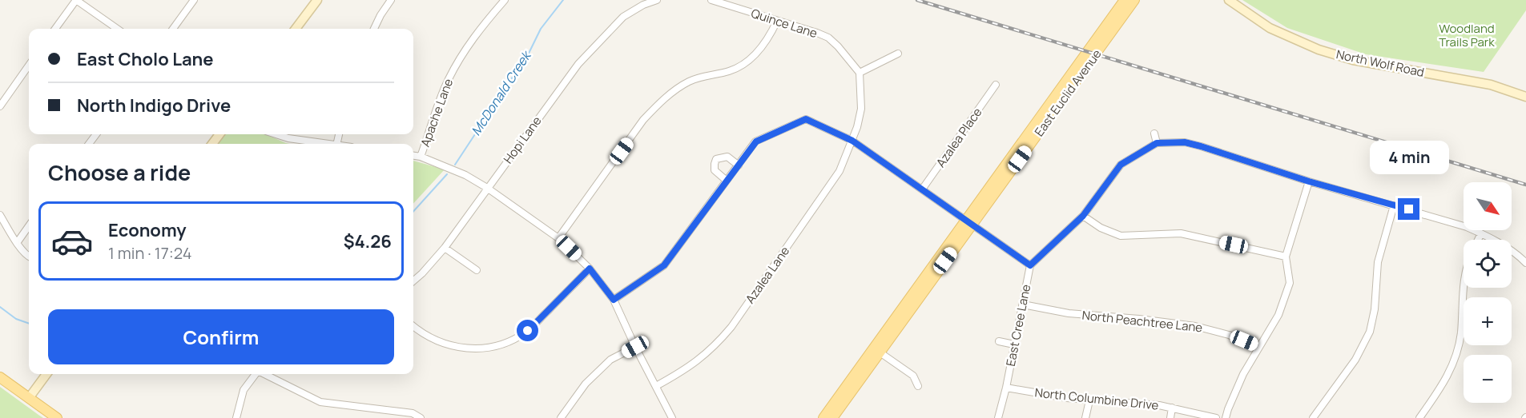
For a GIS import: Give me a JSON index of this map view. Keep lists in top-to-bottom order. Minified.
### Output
{"streets":{"main road":["North Wolf Road","East Euclid Avenue"],"street":["Quince Lane","Apache Lane","Azalea Place","Hopi Lane","Azalea Lane","North Peachtree Lane","East Cree Lane","North Columbine Drive"]},"crossings":[["North Peachtree Lane","East Cree Lane"],["East Cree Lane","North Columbine Drive"]],"water":["McDonald Creek"],"parks":["Woodland Trails Park"],"north":"bottom right","page":{"banner":["East Cholo Lane","North Indigo Drive"],"bubble":"4 min","heading":"Choose a ride","map_buttons":["+","−"],"list":[{"name":"Economy","note":"1 min · 17:24","value":"$4.26"}],"buttons":"Confirm"}}
